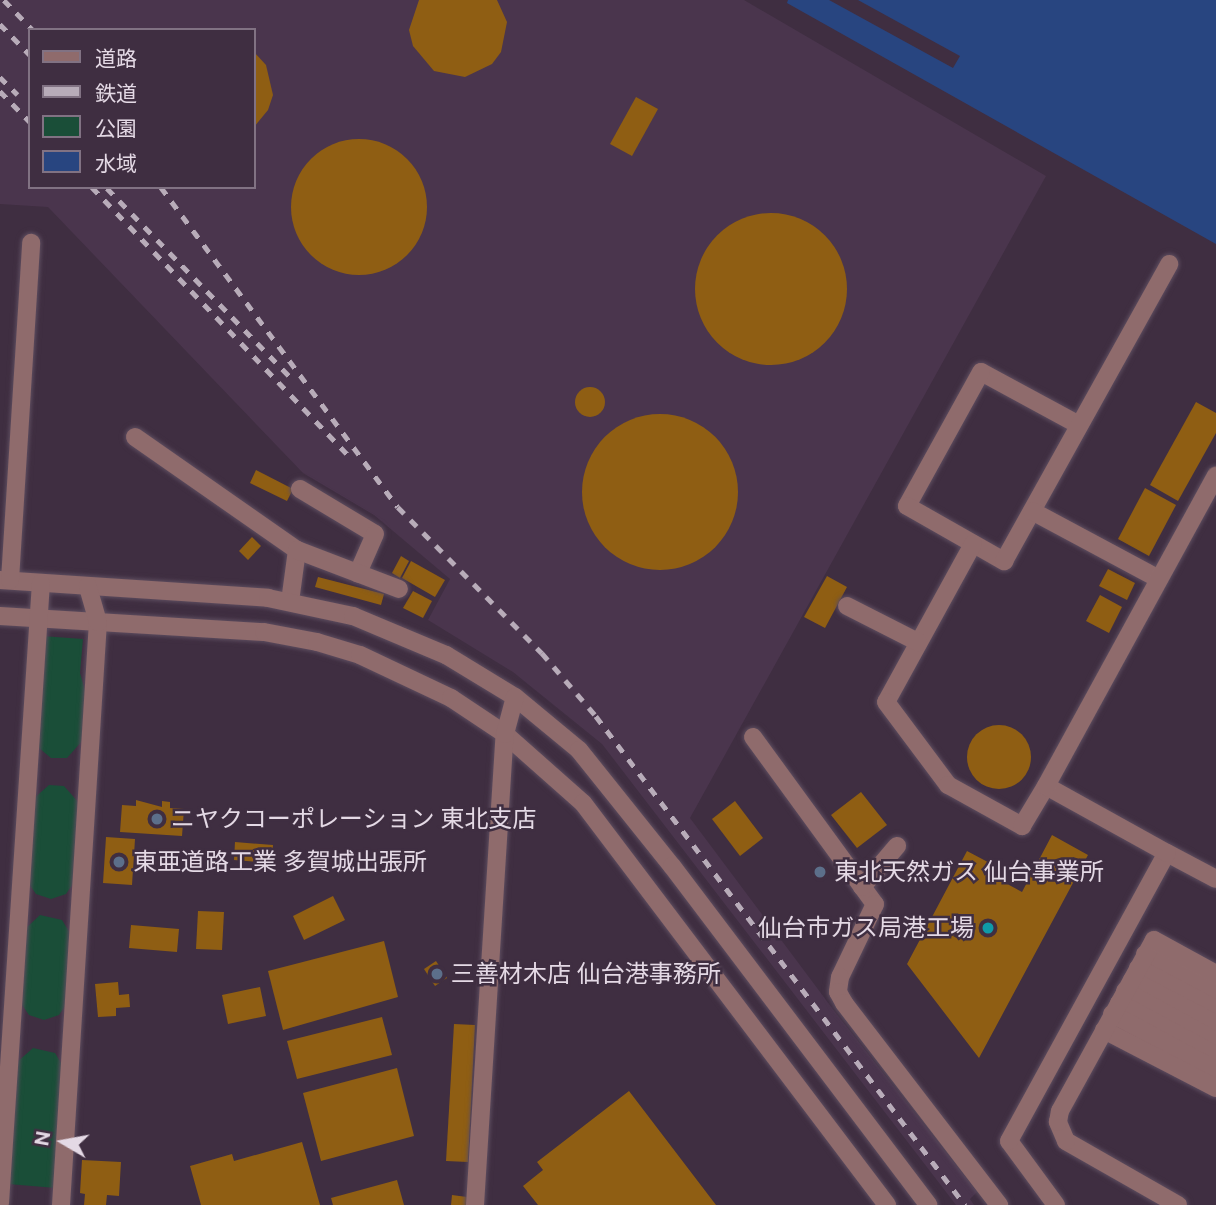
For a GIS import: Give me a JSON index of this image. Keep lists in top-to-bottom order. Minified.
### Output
{"places":["ニヤクコーポレーション 東北支店","東亜道路工業 多賀城出張所","東北天然ガス 仙台事業所","仙台市ガス局港工場","三善材木店 仙台港事務所"],"legend":["道路","鉄道","公園","水域"],"north":"left"}
